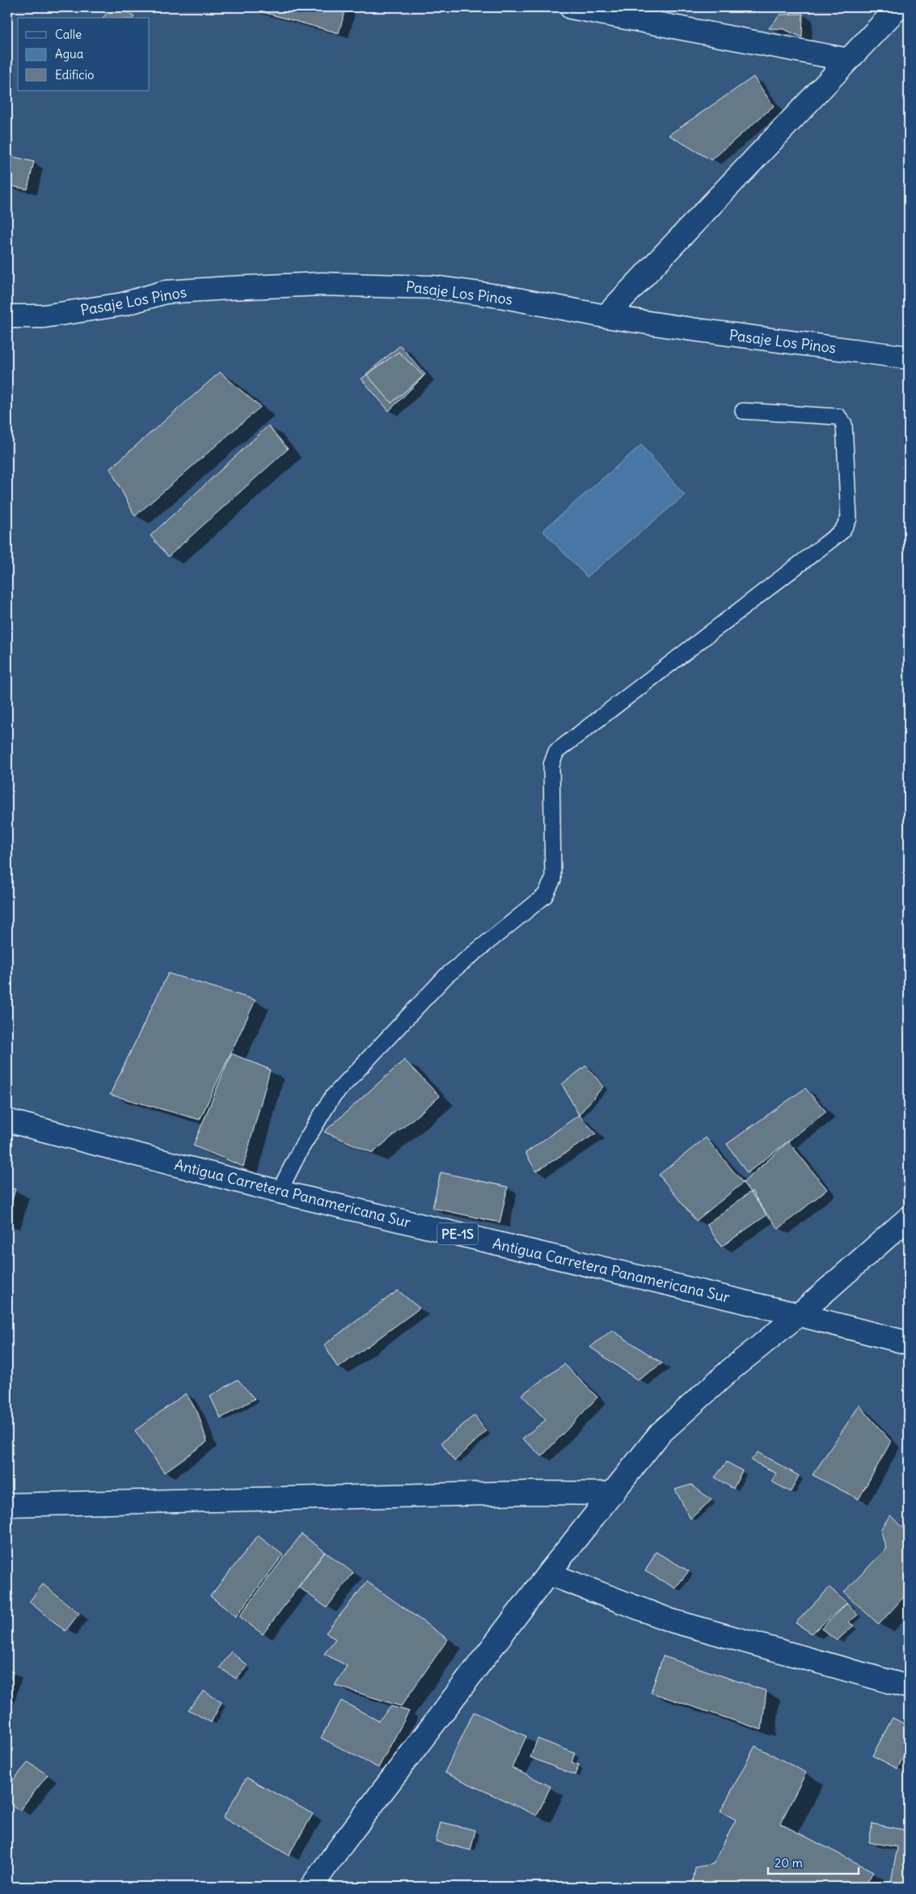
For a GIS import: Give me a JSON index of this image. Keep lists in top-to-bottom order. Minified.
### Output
{"streets":{"main road":["Pasaje Los Pinos","Antigua Carretera Panamericana Sur","PE-1S"]},"legend":["Calle","Agua","Edificio"],"scale_bar":"20 m"}
